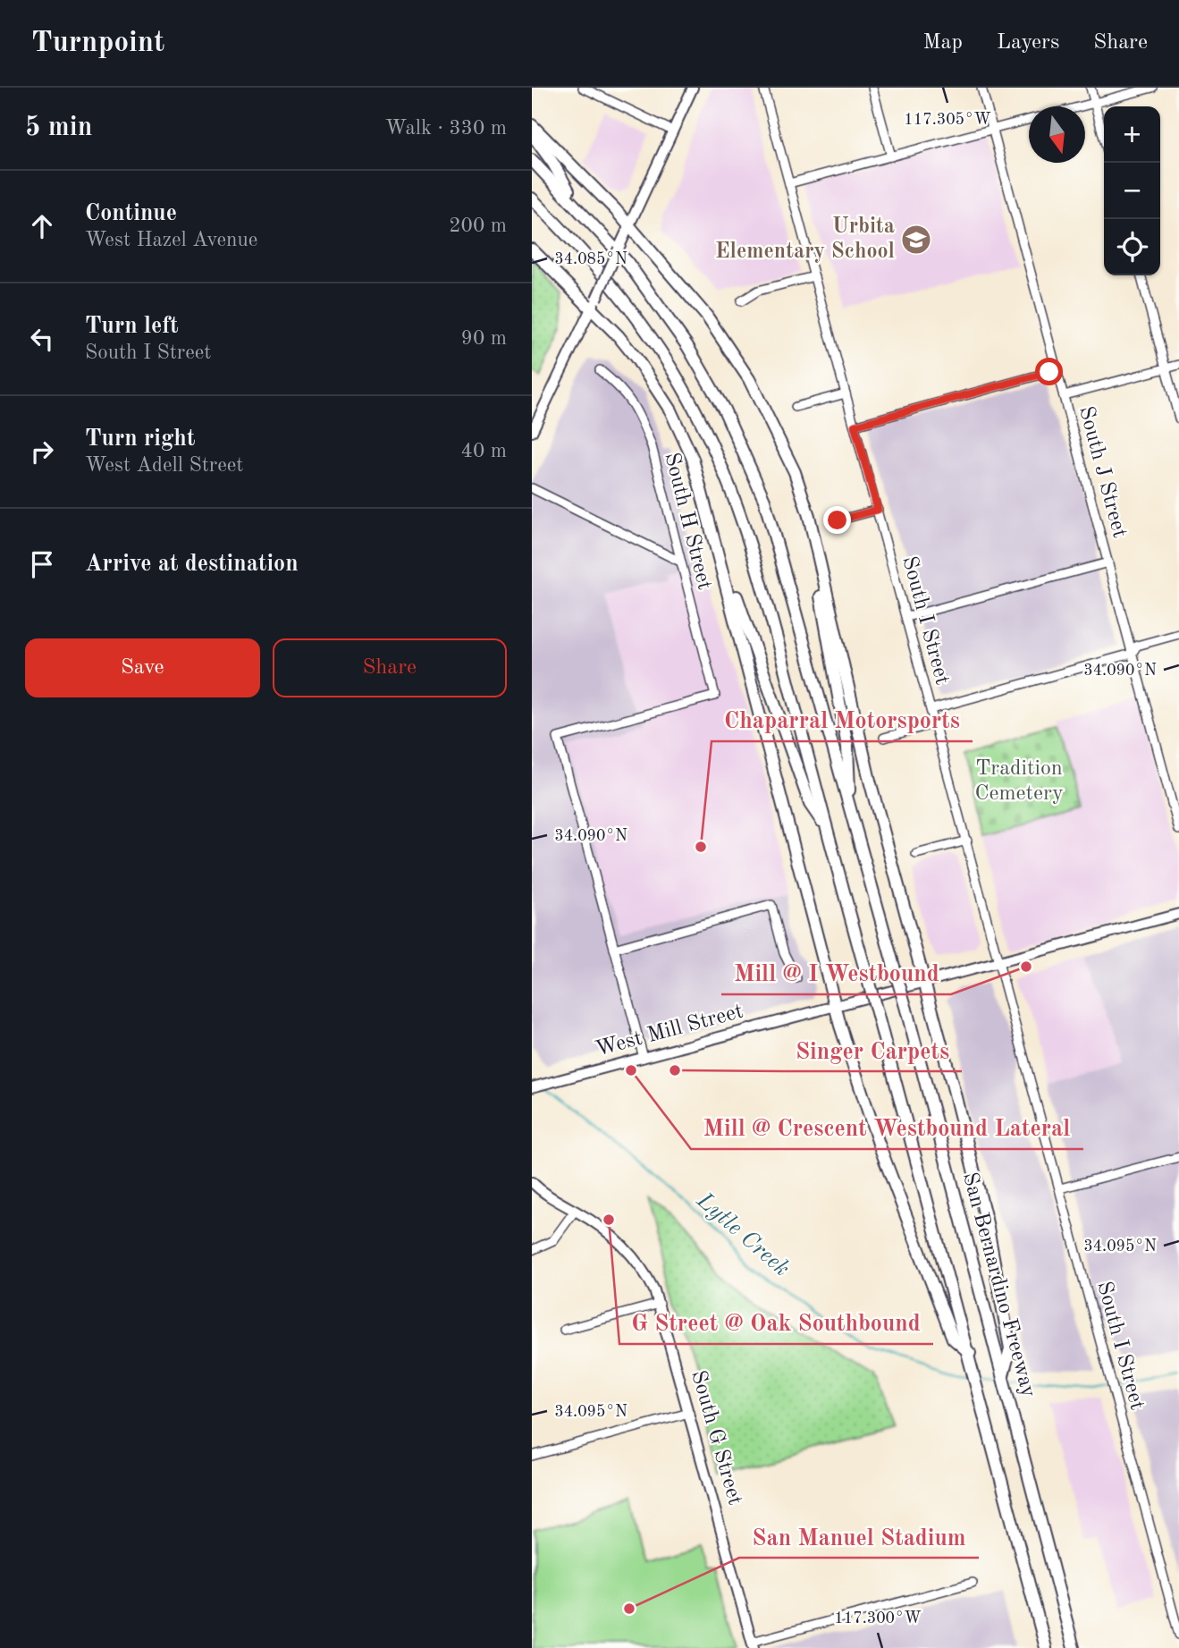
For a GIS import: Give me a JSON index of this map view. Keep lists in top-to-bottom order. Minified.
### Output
{"streets":{"highway":["San Bernardino Freeway"],"main road":["West Mill Street","South G Street"],"street":["South J Street","South H Street","South I Street"]},"crossings":[["South I Street","West Mill Street"]],"water":["Lytle Creek"],"parks":["Tradition Cemetery"],"places":{"school or university":["Urbita Elementary School"],"other":["Chaparral Motorsports","Mill @ I Westbound","Mill @ Crescent Westbound Lateral","Singer Carpets","G Street @ Oak Southbound","San Manuel Stadium"]},"north":"bottom","page":{"header":"Turnpoint","nav":["Map","Layers","Share"],"heading":["5 min","Walk · 330 m"],"map_buttons":["+","−"],"list":[["Continue","West Hazel Avenue","200 m"],["Turn left","South I Street","90 m"],["Turn right","West Adell Street","40 m"],"Arrive at destination"],"buttons":["Save","Share"]},"coordinates":["117.305°W","34.085°N","34.090°N","34.095°N","117.300°W"]}
